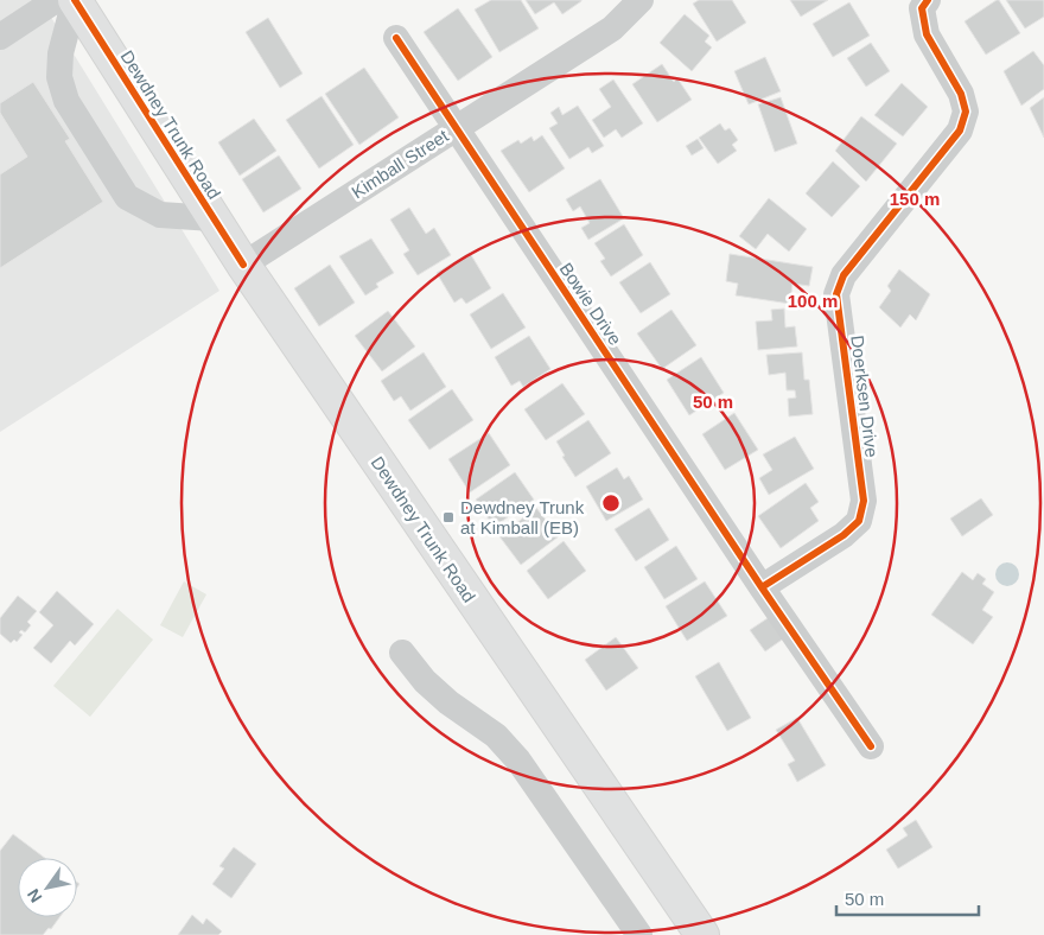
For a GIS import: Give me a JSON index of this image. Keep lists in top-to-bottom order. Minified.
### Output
{"streets":{"main road":["Dewdney Trunk Road"],"street":["Kimball Street","Bowie Drive","Doerksen Drive"]},"crossings":[["Dewdney Trunk Road","Kimball Street"],["Kimball Street","Bowie Drive"],["Bowie Drive","Doerksen Drive"]],"places":{"transit":["Dewdney Trunk at Kimball (EB)"]},"scale_bar":"50 m","north":"bottom left","rings":["150 m","100 m","50 m"]}
